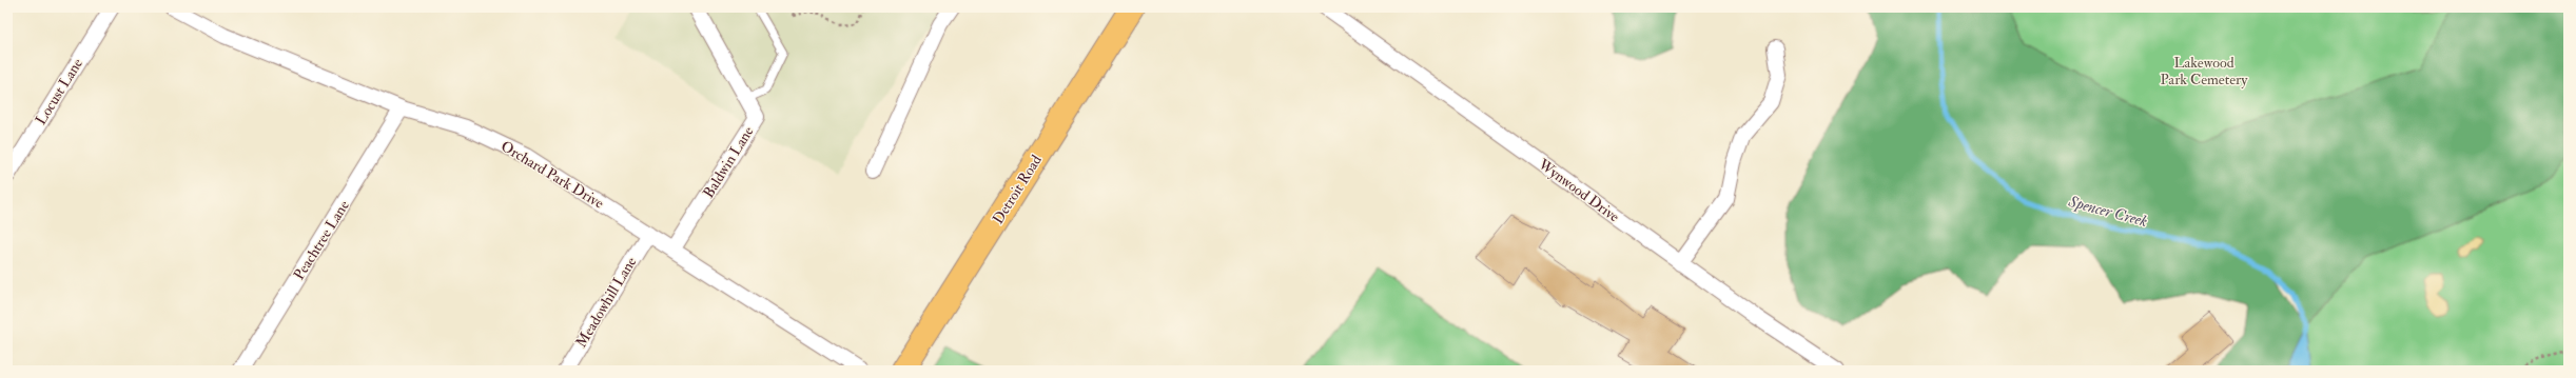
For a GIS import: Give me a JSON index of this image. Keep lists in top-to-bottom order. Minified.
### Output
{"streets":{"main road":["Detroit Road"],"street":["Locust Lane","Baldwin Lane","Orchard Park Drive","Wynwood Drive","Peachtree Lane","Meadowhill Lane"]},"crossings":[["Baldwin Lane","Orchard Park Drive"],["Orchard Park Drive","Peachtree Lane"],["Orchard Park Drive","Meadowhill Lane"]],"water":["Spencer Creek"],"parks":["Lakewood Park Cemetery"]}
